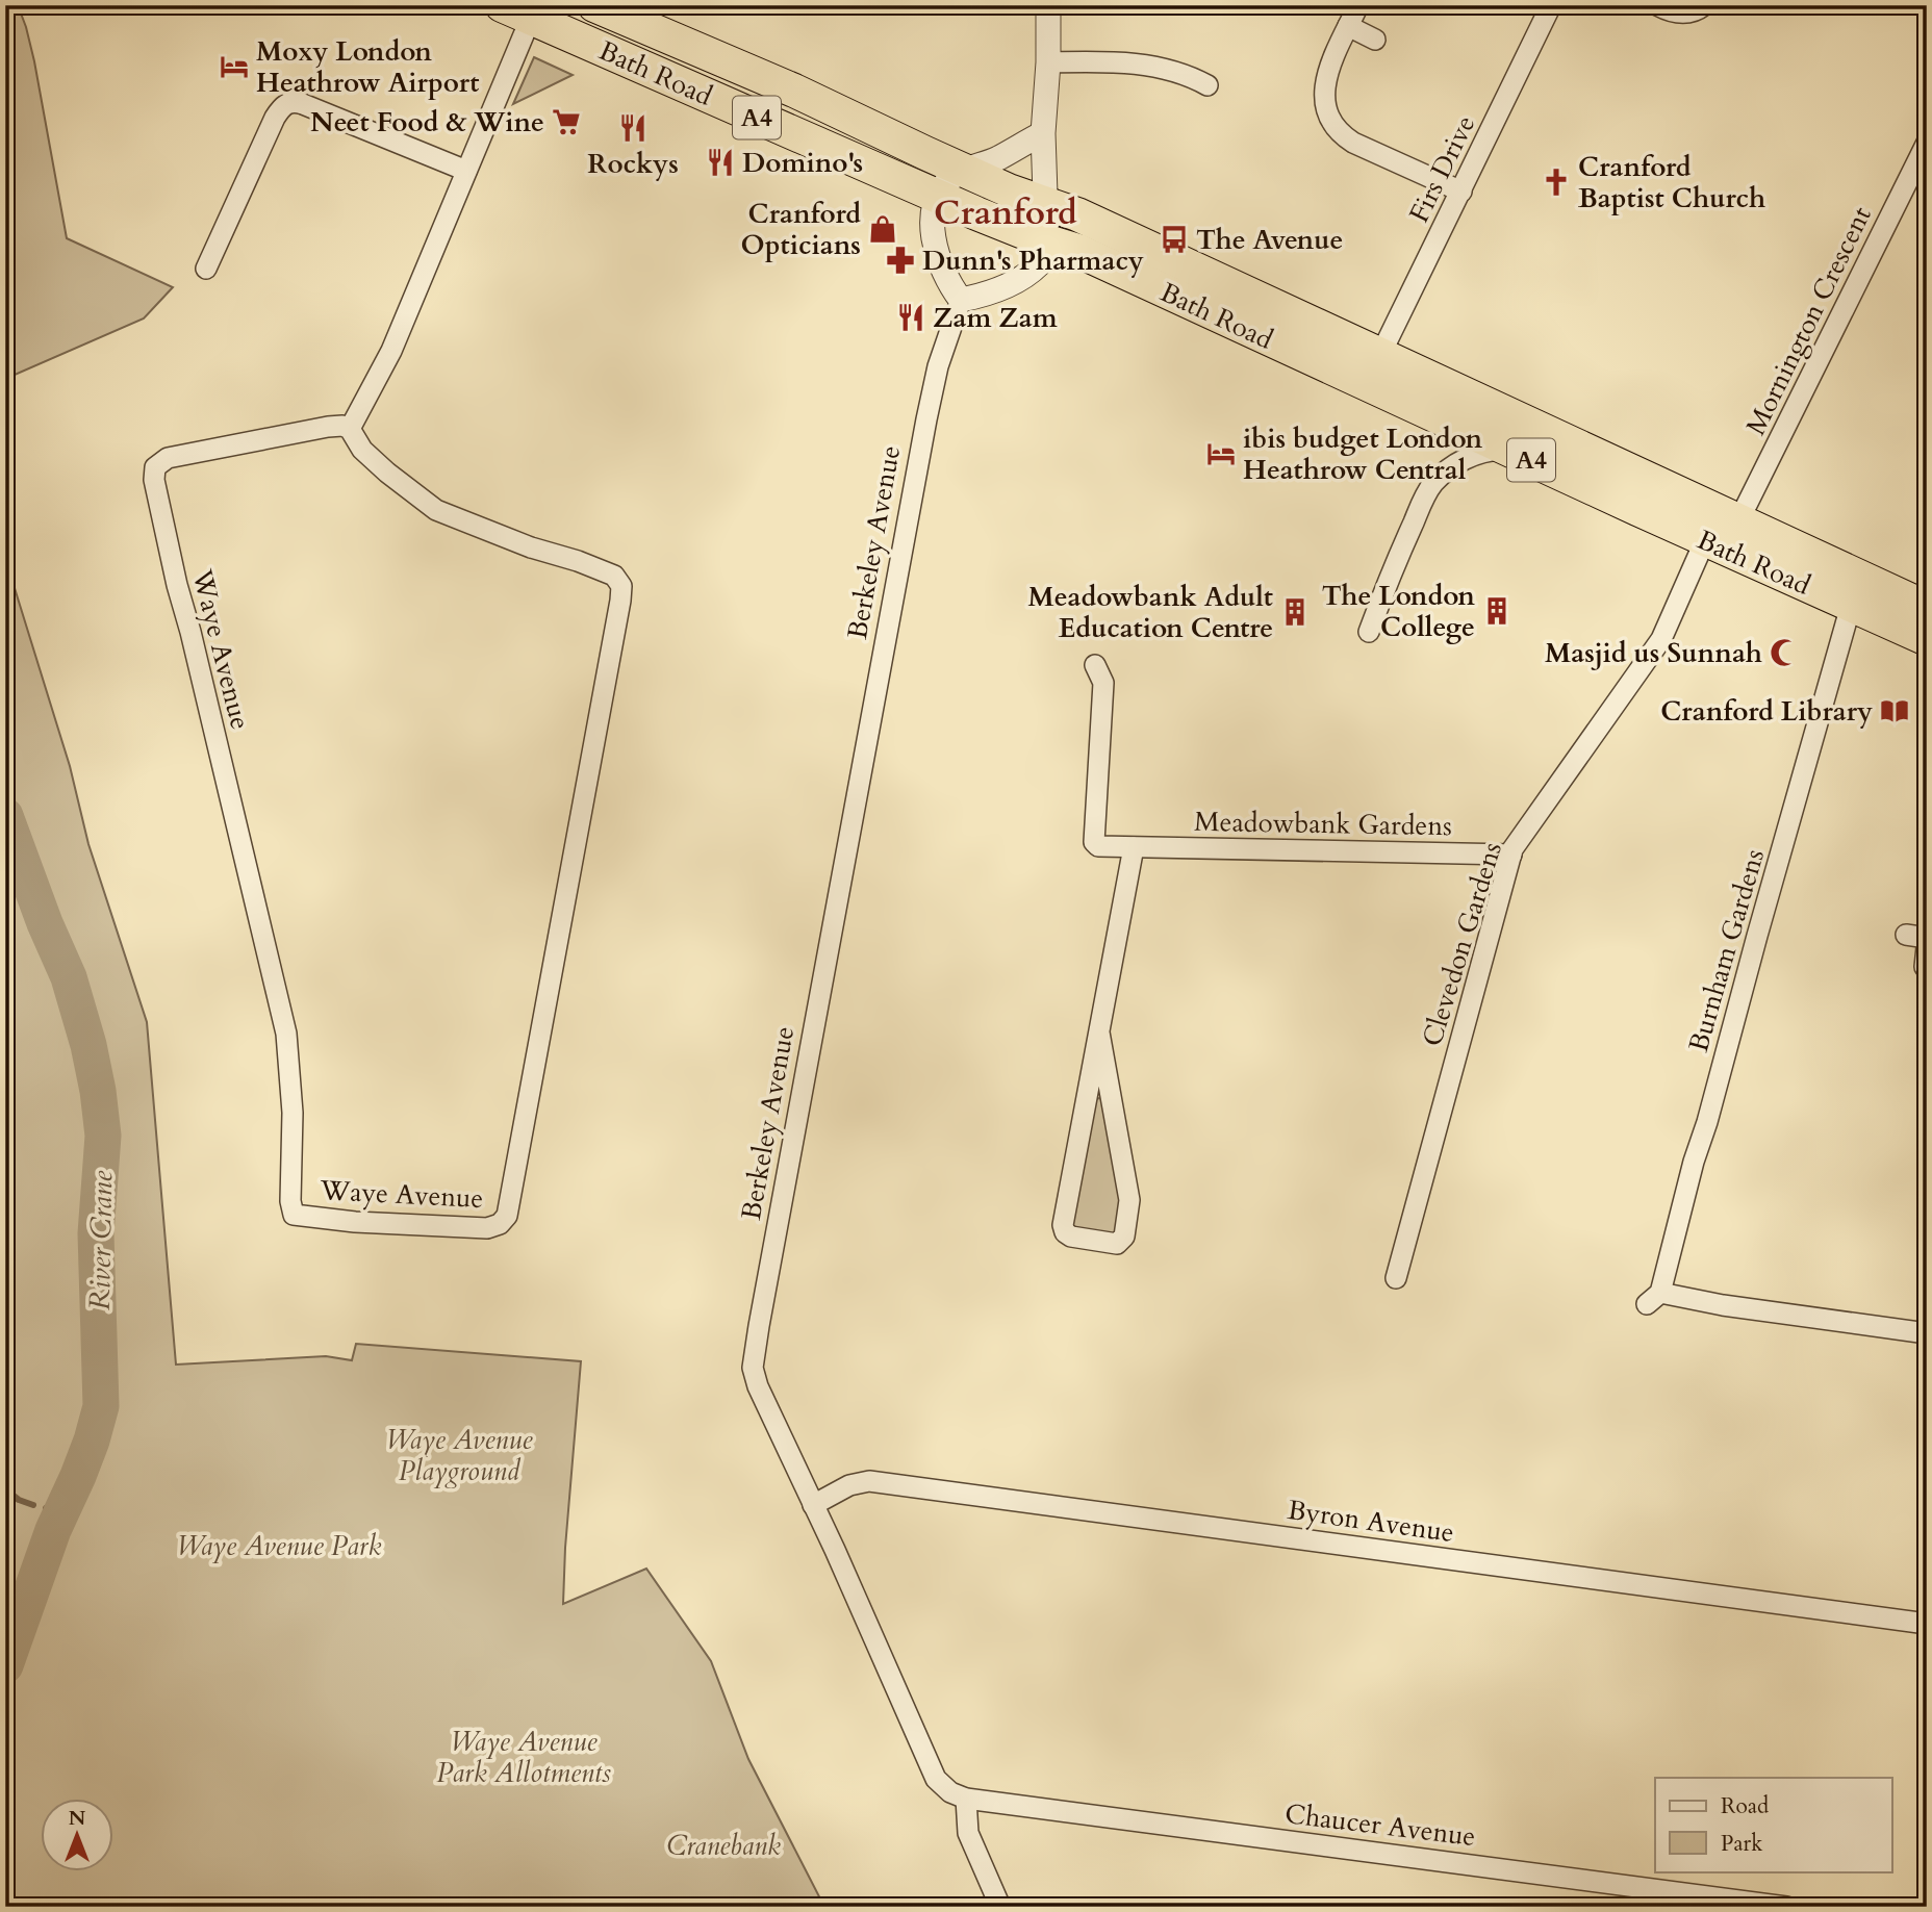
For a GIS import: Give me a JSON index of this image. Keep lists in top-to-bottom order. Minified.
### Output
{"streets":{"highway":["Bath Road","A4"],"street":["Firs Drive","Mornington Crescent","Berkeley Avenue","Waye Avenue","Meadowbank Gardens","Clevedon Gardens","Burnham Gardens","Byron Avenue","Chaucer Avenue"]},"crossings":[["Bath Road","Firs Drive"],["Bath Road","Mornington Crescent"],["Bath Road","Clevedon Gardens"],["Bath Road","Burnham Gardens"],["Berkeley Avenue","Byron Avenue"],["Berkeley Avenue","Chaucer Avenue"],["Meadowbank Gardens","Clevedon Gardens"]],"districts":["Cranford"],"water":["River Crane"],"parks":["Waye Avenue Playground","Waye Avenue Park","Waye Avenue Park Allotments","Cranebank"],"places":{"hotel":["Moxy London Heathrow Airport","ibis budget London Heathrow Central"],"supermarket":["Neet Food & Wine"],"restaurant":["Rockys","Domino's","Zam Zam"],"church":["Cranford Baptist Church"],"shop":["Cranford Opticians"],"bus stop":["The Avenue"],"pharmacy":["Dunn's Pharmacy"],"building":["The London College","Meadowbank Adult Education Centre"],"mosque":["Masjid us Sunnah"],"library":["Cranford Library"]},"legend":["Road","Park"],"north":"top"}
